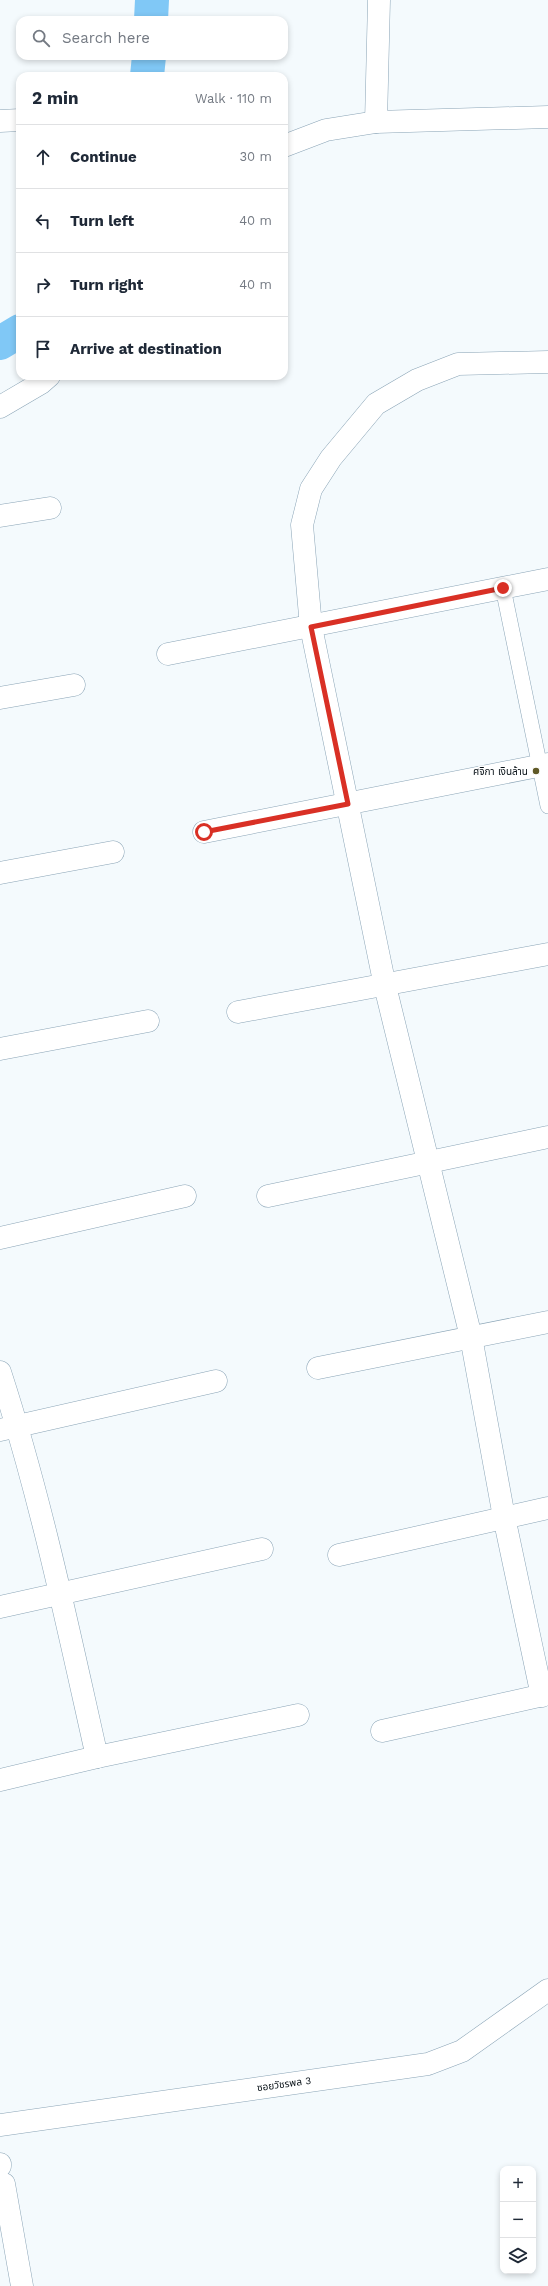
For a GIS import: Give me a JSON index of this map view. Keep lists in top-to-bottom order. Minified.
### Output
{"streets":{"street":["ซอยวัชรพล 3"]},"places":["ศจิกา เงินล้าน"],"page":{"search":"Search here","heading":["2 min","Walk · 110 m"],"list":[["Continue","30 m"],["Turn left","40 m"],["Turn right","40 m"],"Arrive at destination"],"map_buttons":["+","−"]}}
